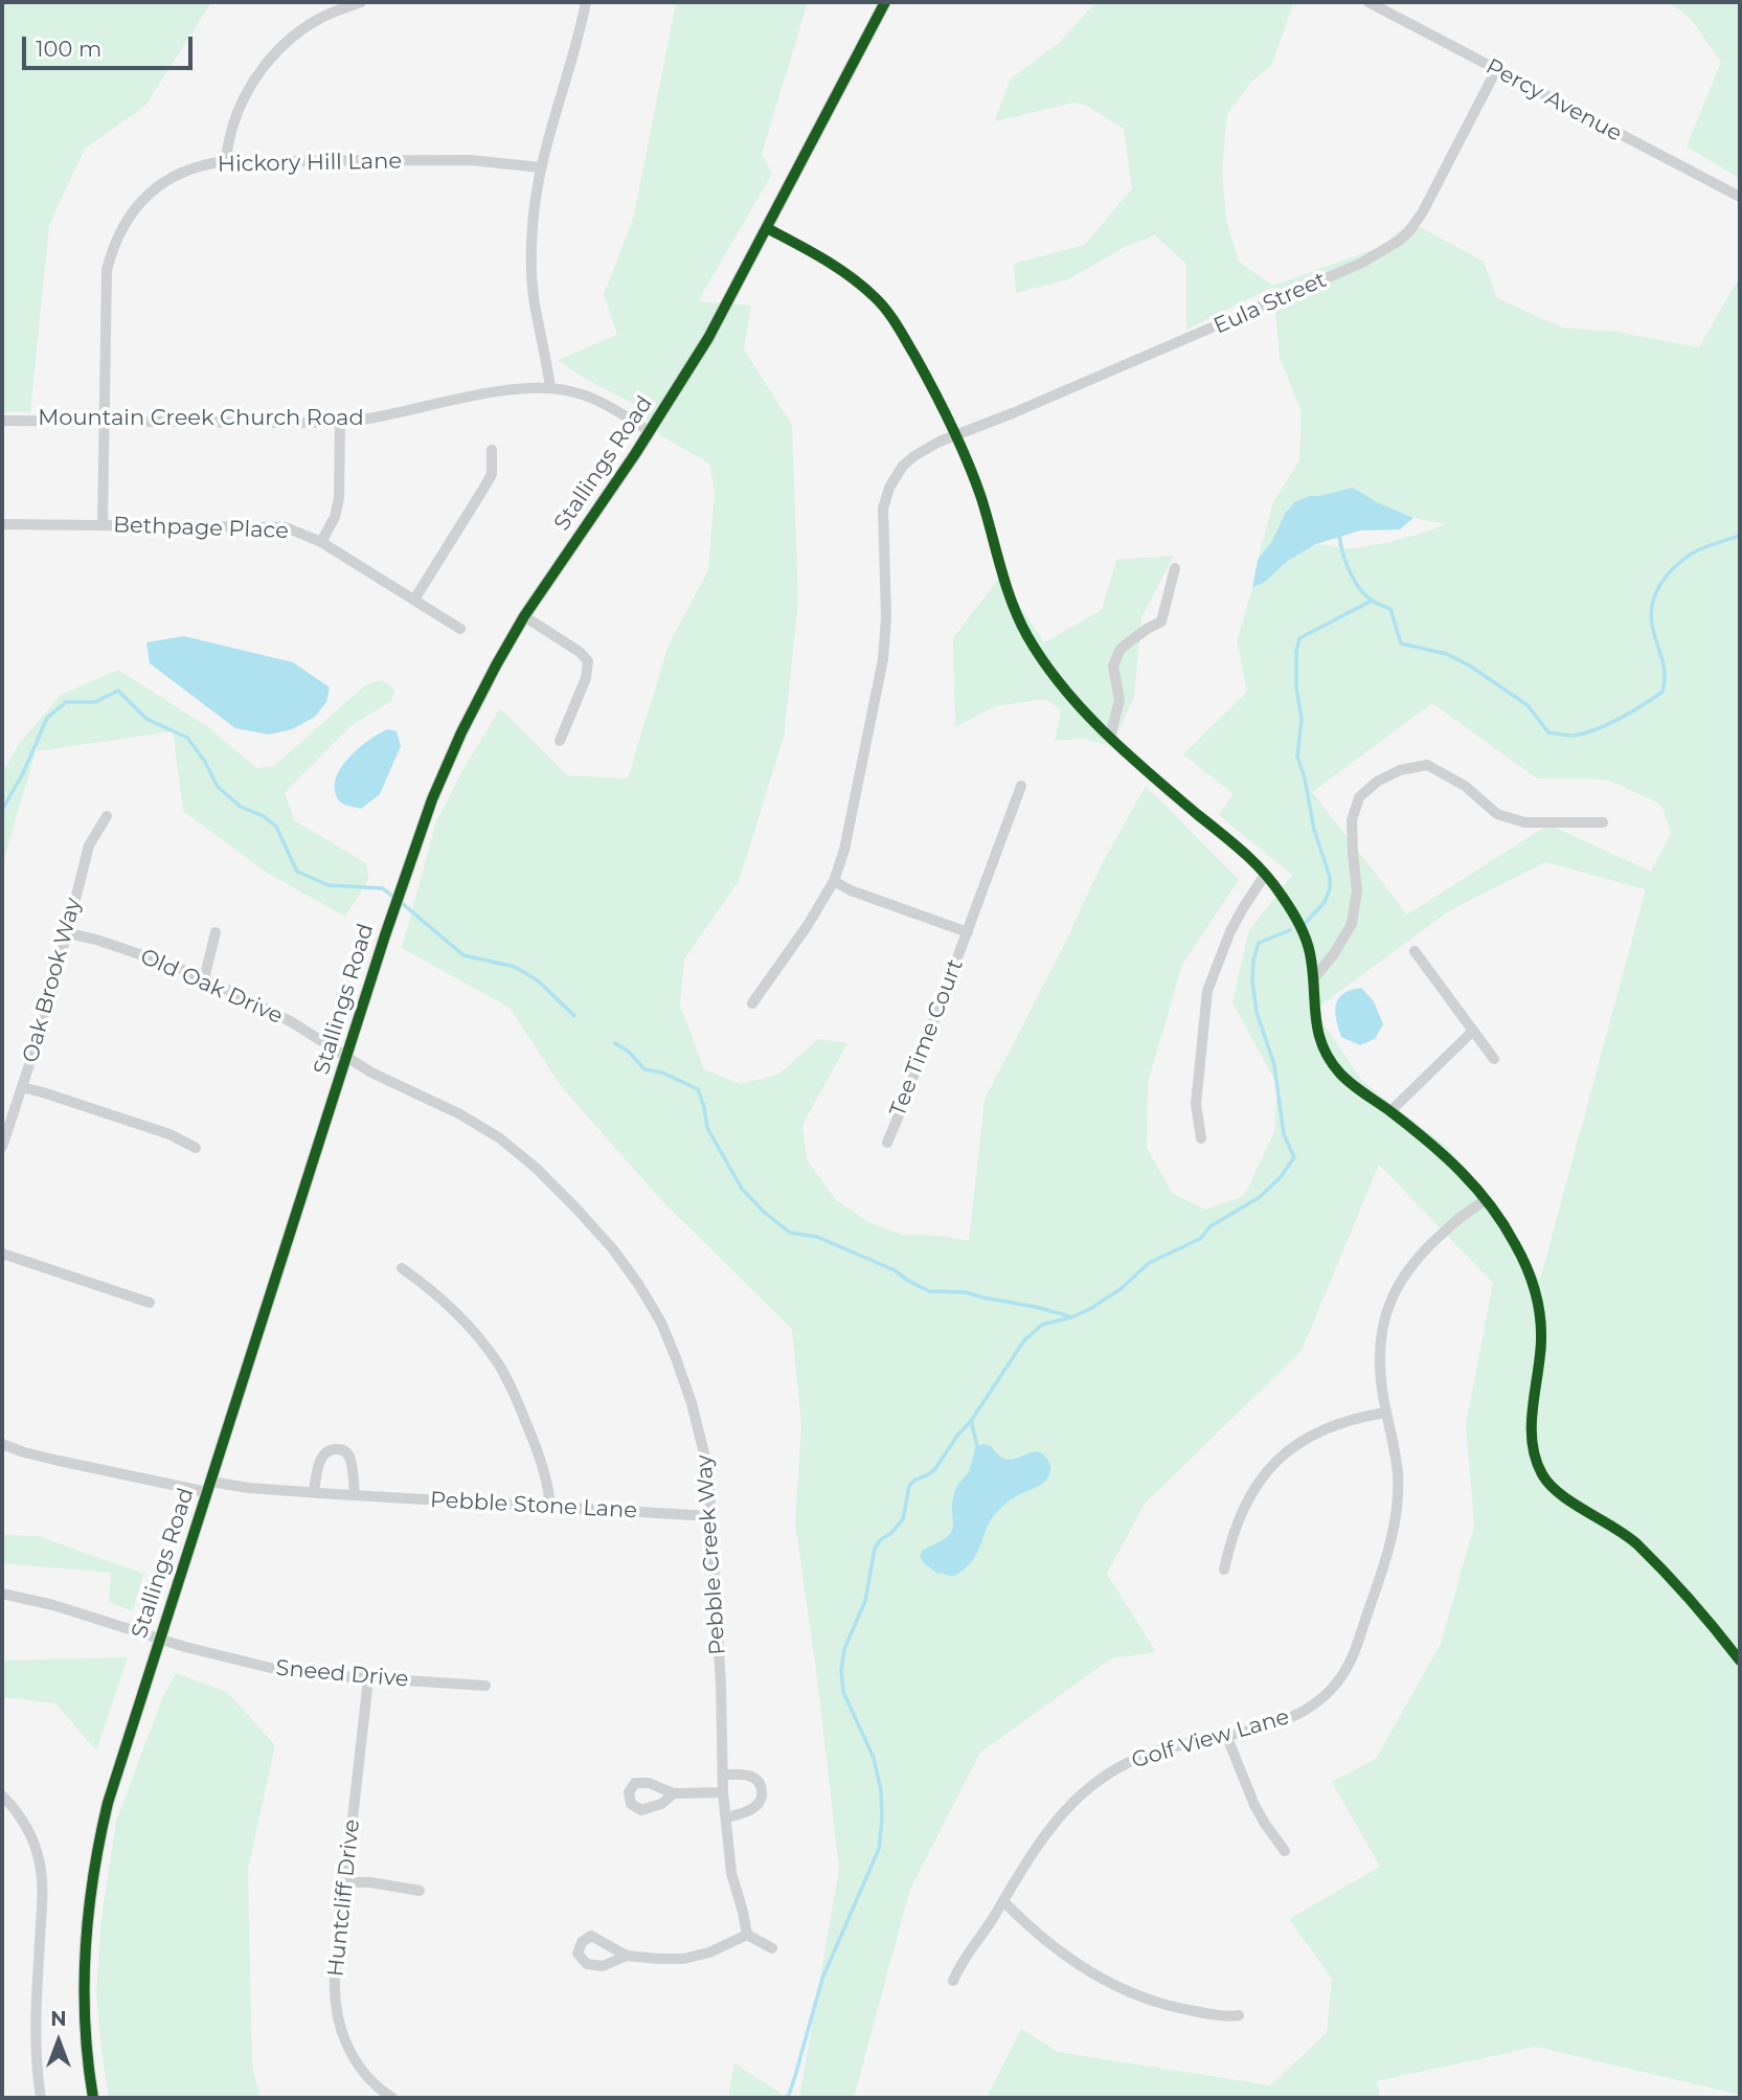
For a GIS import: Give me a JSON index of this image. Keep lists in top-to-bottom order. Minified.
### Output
{"streets":{"street":["Percy Avenue","Hickory Hill Lane","Eula Street","Mountain Creek Church Road","Stallings Road","Bethpage Place","Oak Brook Way","Old Oak Drive","Tee Time Court","Pebble Stone Lane","Pebble Creek Way","Sneed Drive","Golf View Lane","Huntcliff Drive"]},"crossings":[["Percy Avenue","Eula Street"],["Hickory Hill Lane","Mountain Creek Church Road"],["Hickory Hill Lane","Bethpage Place"],["Mountain Creek Church Road","Stallings Road"],["Stallings Road","Old Oak Drive"],["Stallings Road","Pebble Stone Lane"],["Stallings Road","Pebble Creek Way"],["Stallings Road","Sneed Drive"],["Oak Brook Way","Old Oak Drive"],["Old Oak Drive","Pebble Creek Way"],["Pebble Stone Lane","Pebble Creek Way"],["Sneed Drive","Huntcliff Drive"]],"scale_bar":"100 m","north":"top"}
